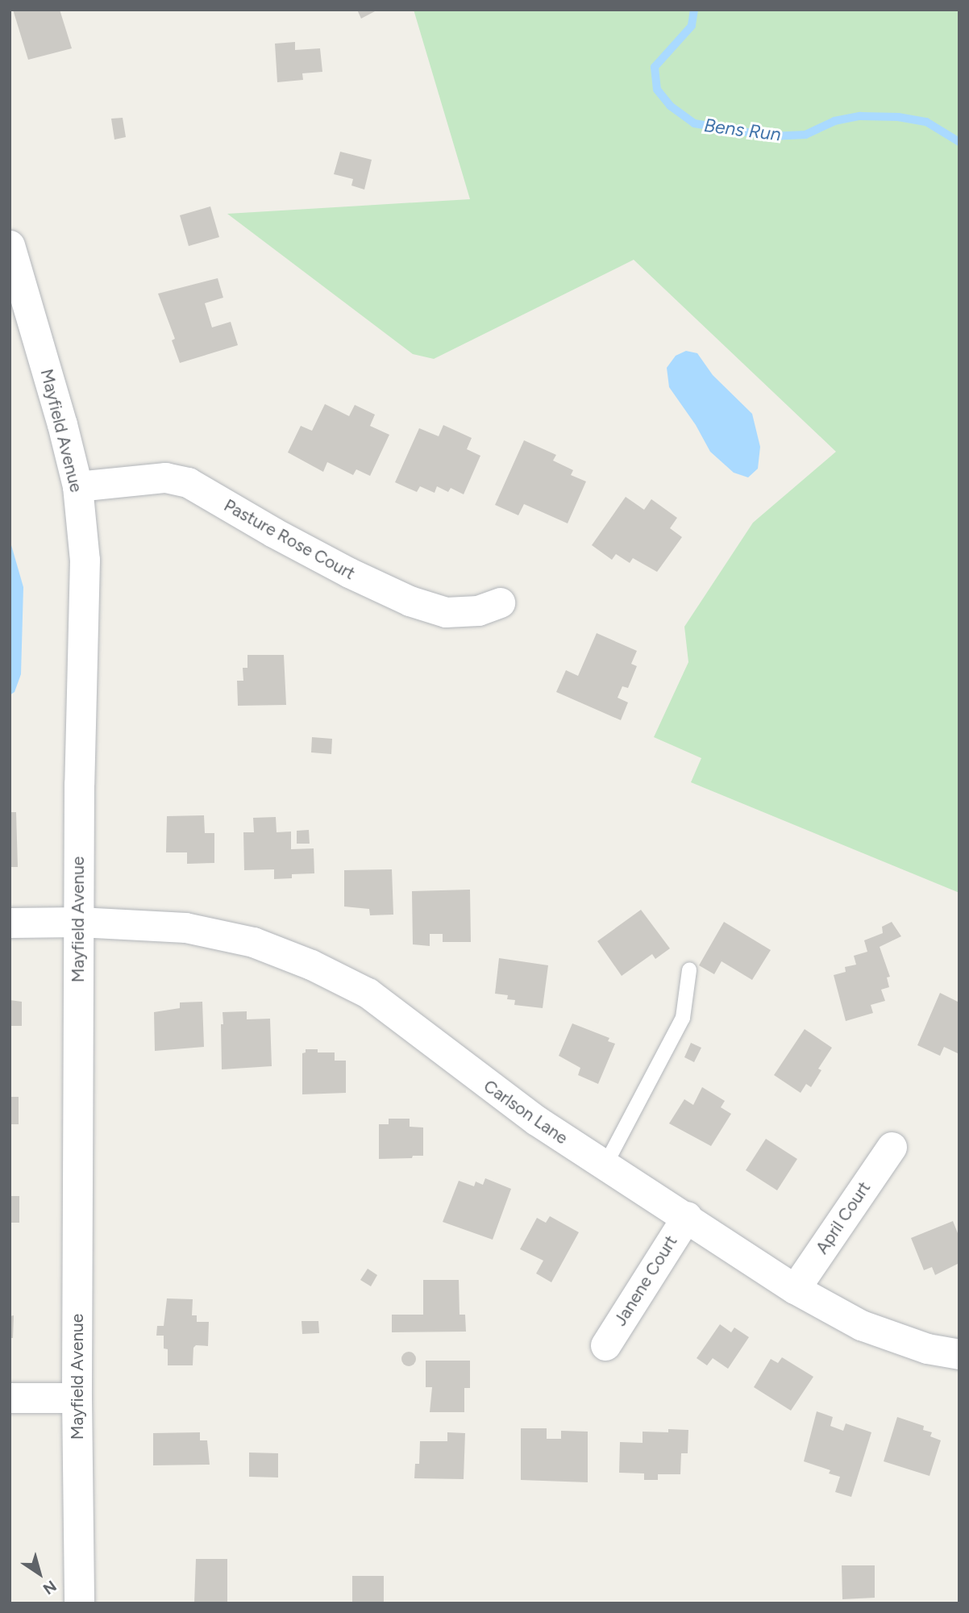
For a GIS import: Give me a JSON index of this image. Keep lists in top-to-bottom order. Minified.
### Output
{"streets":{"street":["Mayfield Avenue","Pasture Rose Court","Carlson Lane","April Court","Janene Court"]},"crossings":[["Mayfield Avenue","Pasture Rose Court"],["Mayfield Avenue","Carlson Lane"],["Carlson Lane","April Court"],["Carlson Lane","Janene Court"]],"water":["Bens Run"],"north":"bottom right"}
